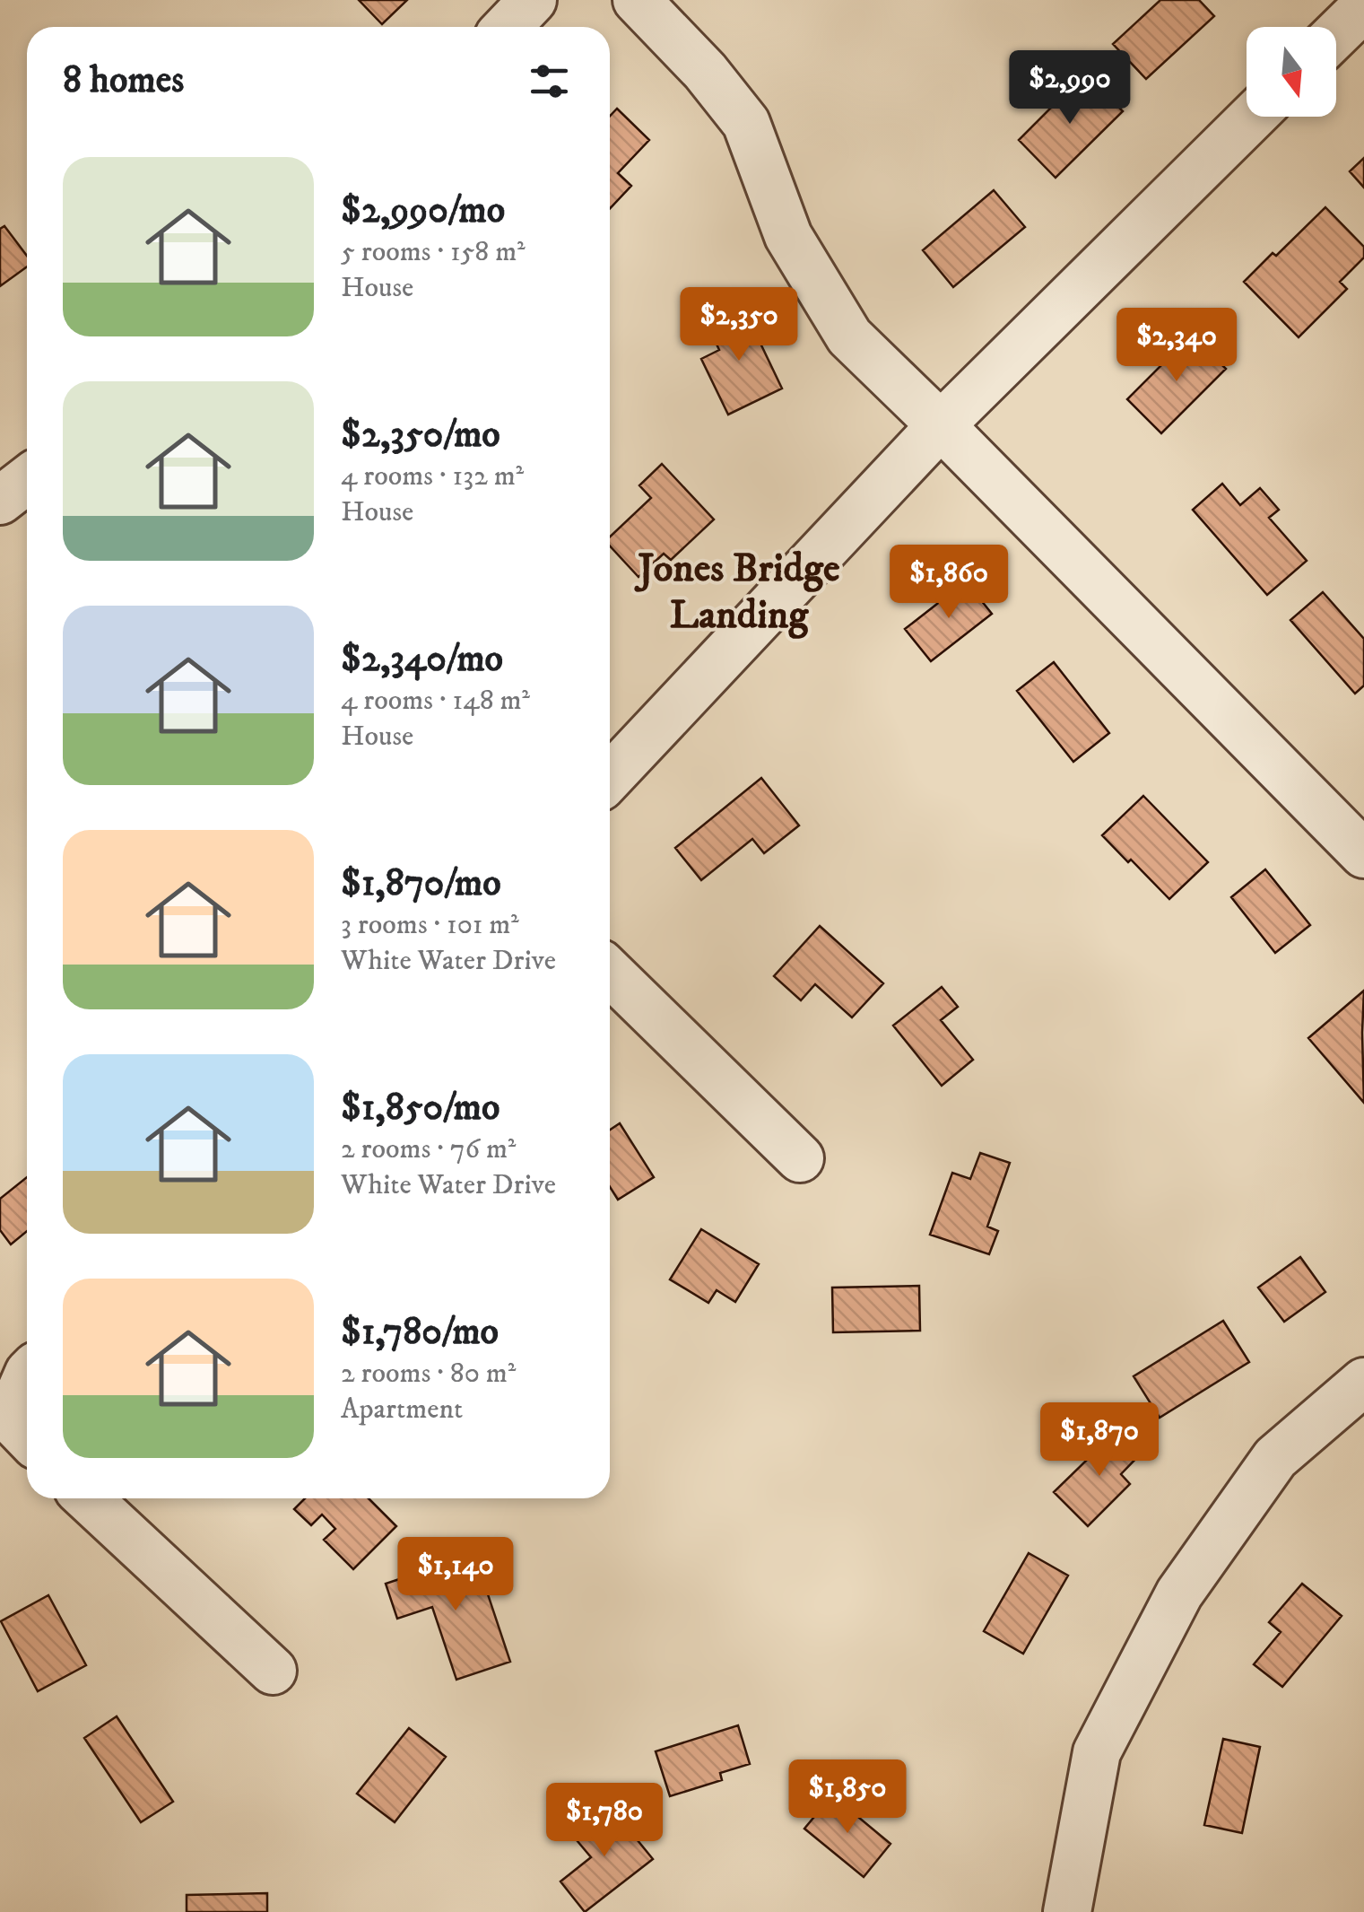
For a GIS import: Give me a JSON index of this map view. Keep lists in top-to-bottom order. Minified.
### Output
{"districts":["Jones Bridge Landing"],"north":"bottom","page":{"heading":"8 homes","price":["$2,990","$2,350","$2,340","$1,860","$1,870","$1,140","$1,850","$1,780"],"list":[{"name":"$2,990/mo","note":"5 rooms · 158 m² · House"},{"name":"$2,350/mo","note":"4 rooms · 132 m² · House"},{"name":"$2,340/mo","note":"4 rooms · 148 m² · House"},{"name":"$1,870/mo","note":"3 rooms · 101 m² · White Water Drive"},{"name":"$1,850/mo","note":"2 rooms · 76 m² · White Water Drive"},{"name":"$1,780/mo","note":"2 rooms · 80 m² · Apartment"}]}}
